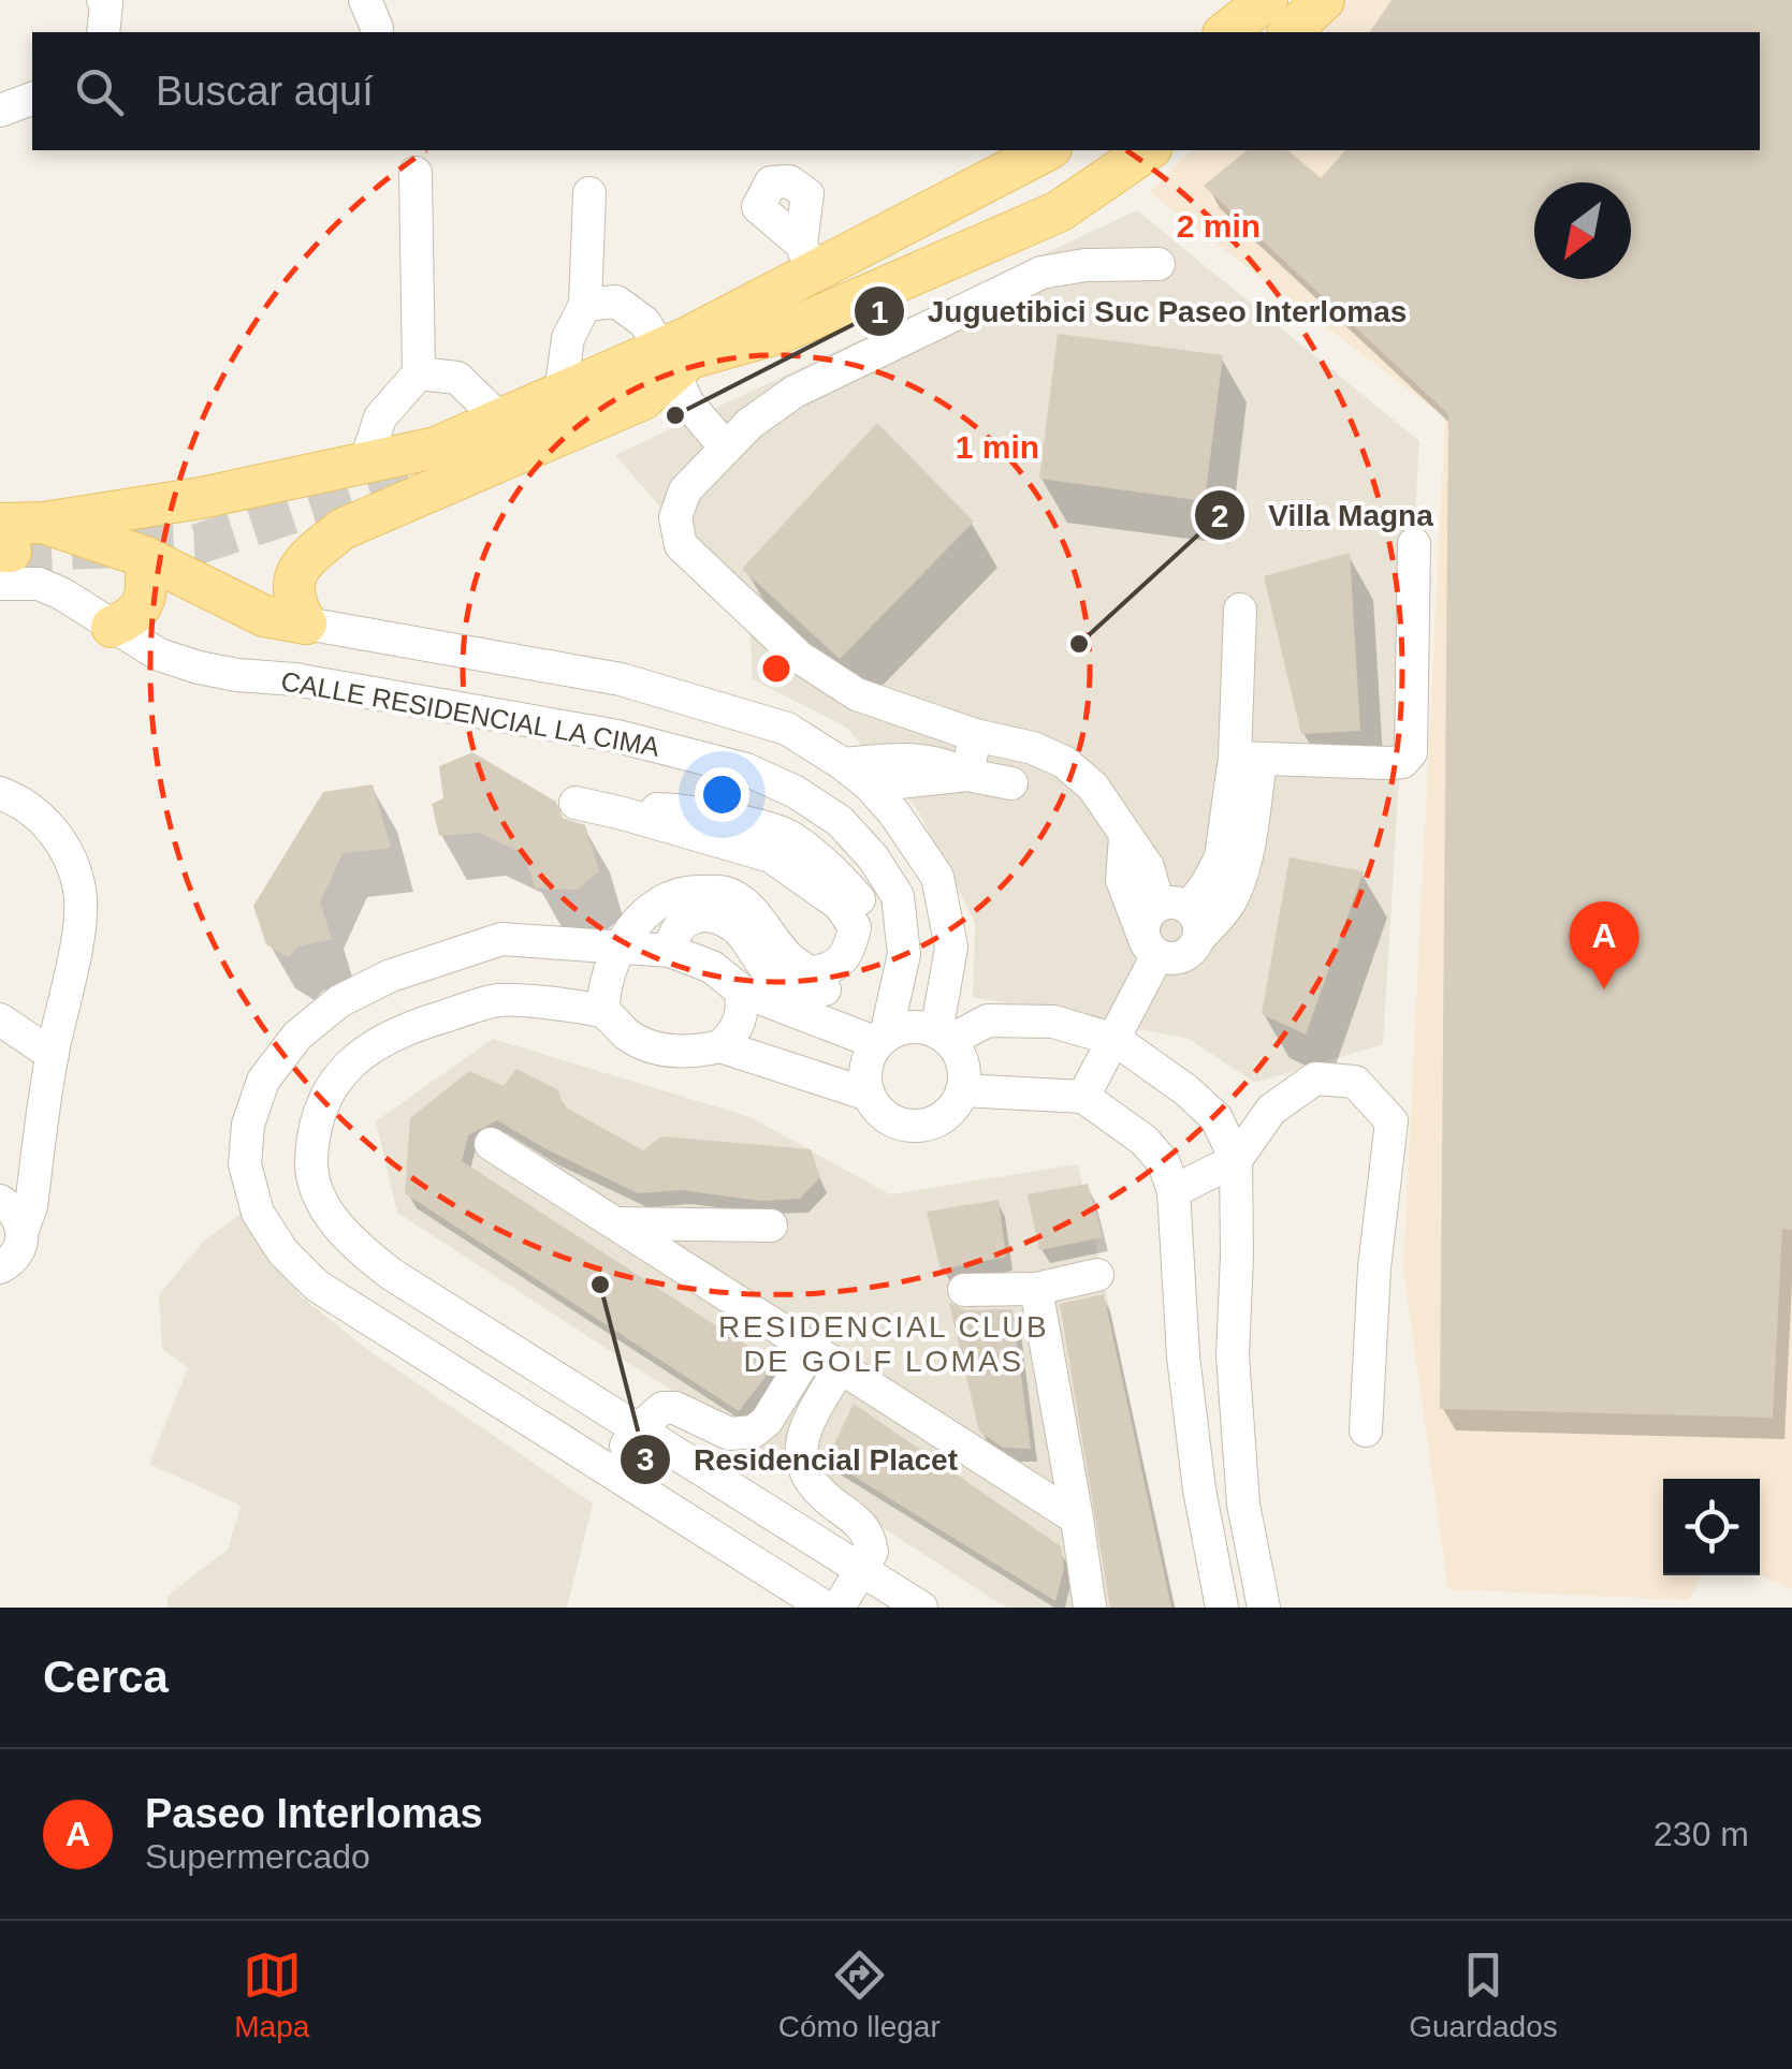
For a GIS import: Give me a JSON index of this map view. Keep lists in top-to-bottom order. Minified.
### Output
{"streets":{"street":["CALLE RESIDENCIAL LA CIMA"]},"districts":["RESIDENCIAL CLUB DE GOLF LOMAS"],"places":["Juguetibici Suc Paseo Interlomas","Villa Magna","Residencial Placet"],"north":"bottom left","page":{"search":"Buscar aquí","pins":"A","heading":"Cerca","list":[{"mark":"A","name":"Paseo Interlomas","note":"Supermercado","value":"230 m"}],"nav":["Mapa","Cómo llegar","Guardados"]},"rings":["2 min","1 min"]}
